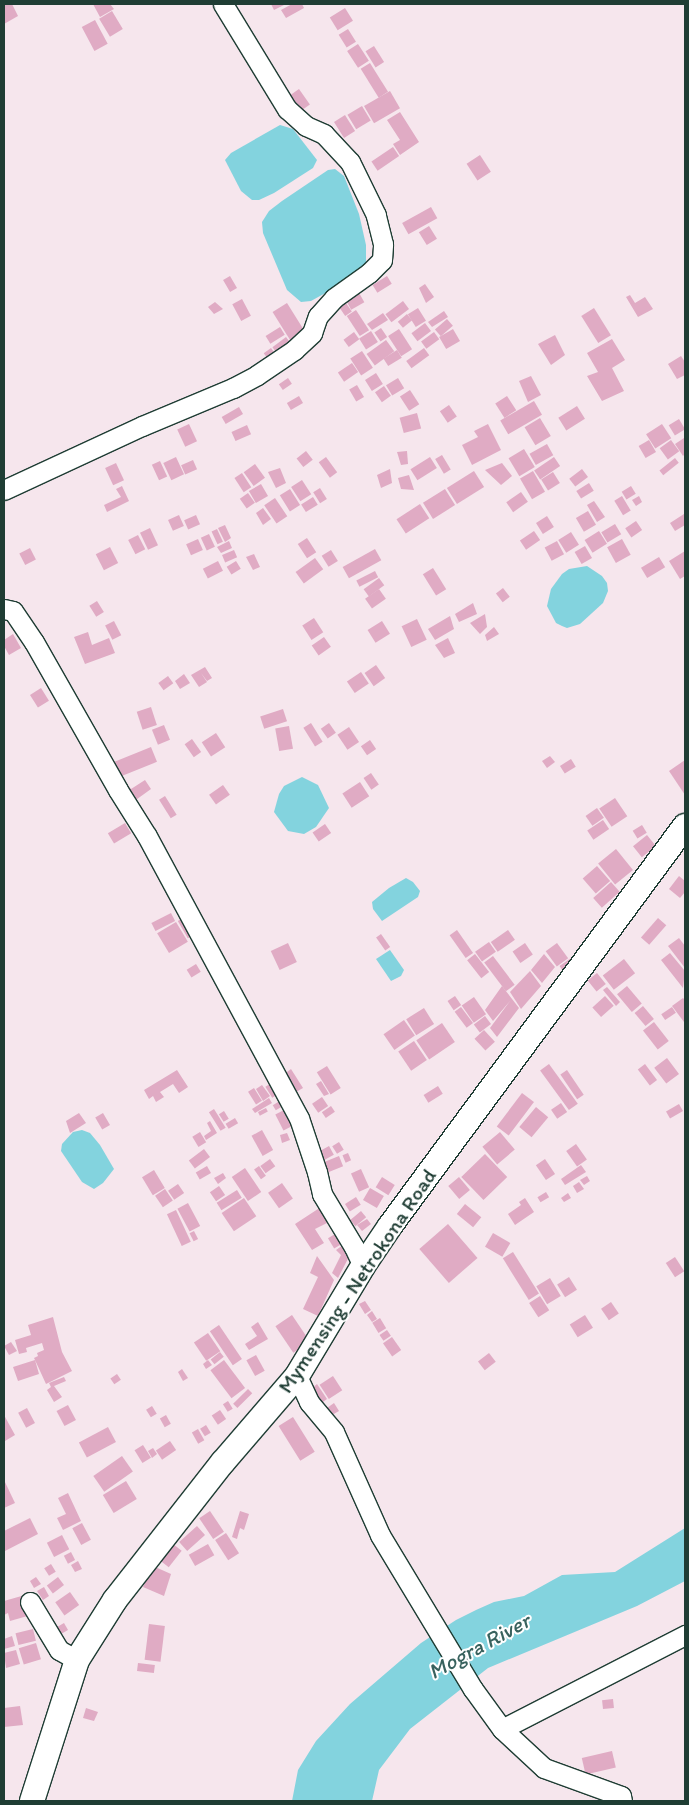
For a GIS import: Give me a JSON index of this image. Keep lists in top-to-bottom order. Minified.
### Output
{"streets":{"main road":["Mymensing - Netrokona Road"]},"water":["Mogra River"]}
